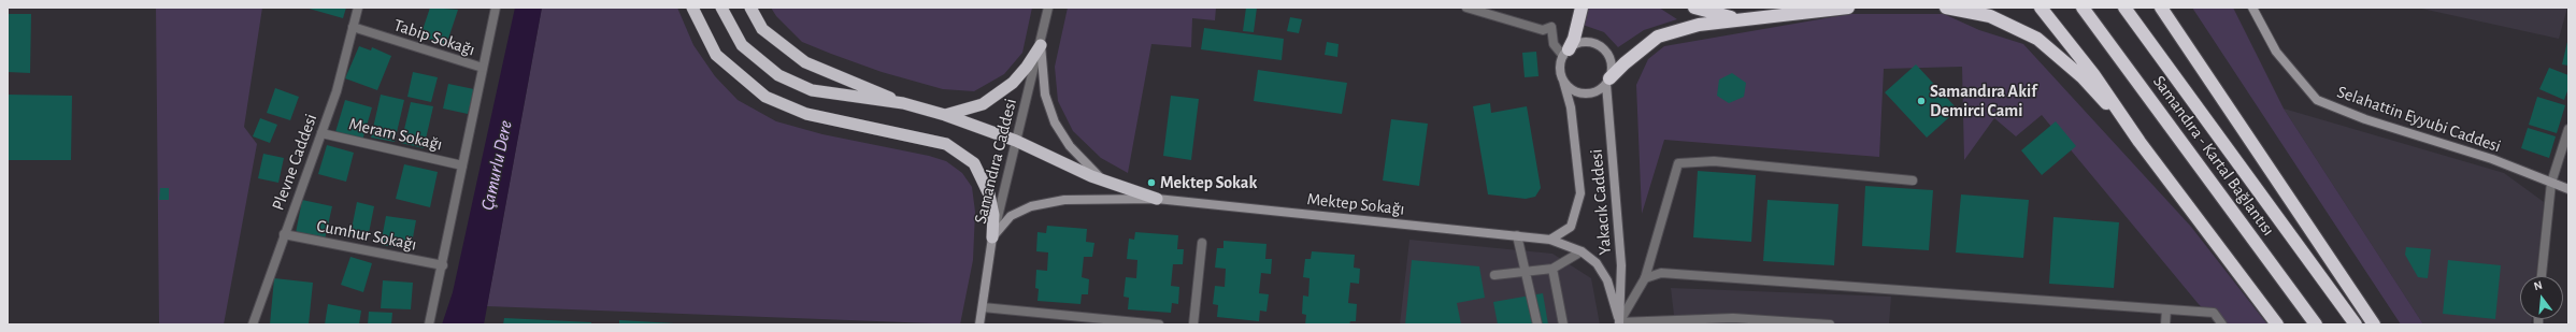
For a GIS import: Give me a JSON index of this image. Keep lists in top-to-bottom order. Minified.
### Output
{"streets":{"highway":["Samandıra - Kartal Bağlantısı"],"main road":["Selahattin Eyyubi Caddesi","Samandıra Caddesi","Yakacık Caddesi","Mektep Sokağı"],"street":["Tabip Sokağı","Meram Sokağı","Plevne Caddesi","Cumhur Sokağı"]},"crossings":[["Tabip Sokağı","Plevne Caddesi"],["Meram Sokağı","Plevne Caddesi"],["Samandıra Caddesi","Mektep Sokağı"],["Plevne Caddesi","Cumhur Sokağı"],["Yakacık Caddesi","Mektep Sokağı"]],"water":["Çamurlu Dere"],"places":["Samandıra Akif Demirci Cami","Mektep Sokak"],"north":"top"}
